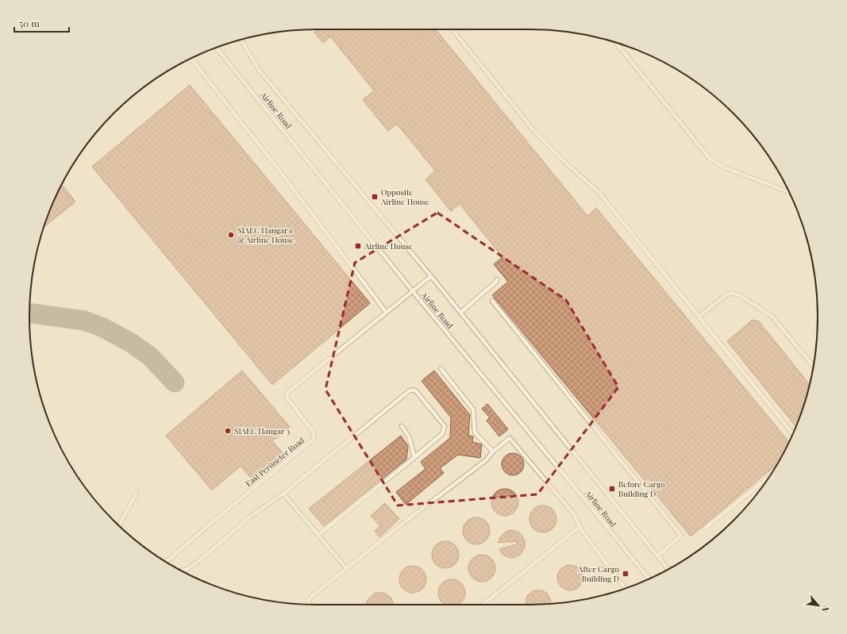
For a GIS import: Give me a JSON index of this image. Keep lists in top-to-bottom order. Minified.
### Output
{"streets":{"lane":["Airline Road","East Perimeter Road"]},"crossings":[["Airline Road","East Perimeter Road"]],"places":{"transit":["Opposite Airline House","Airline House","Before Cargo Building D","After Cargo Building D"],"other":["SIAEC Hangar 1 & Airline House","SIAEC Hangar 3"]},"scale_bar":"50 m","north":"bottom right"}
